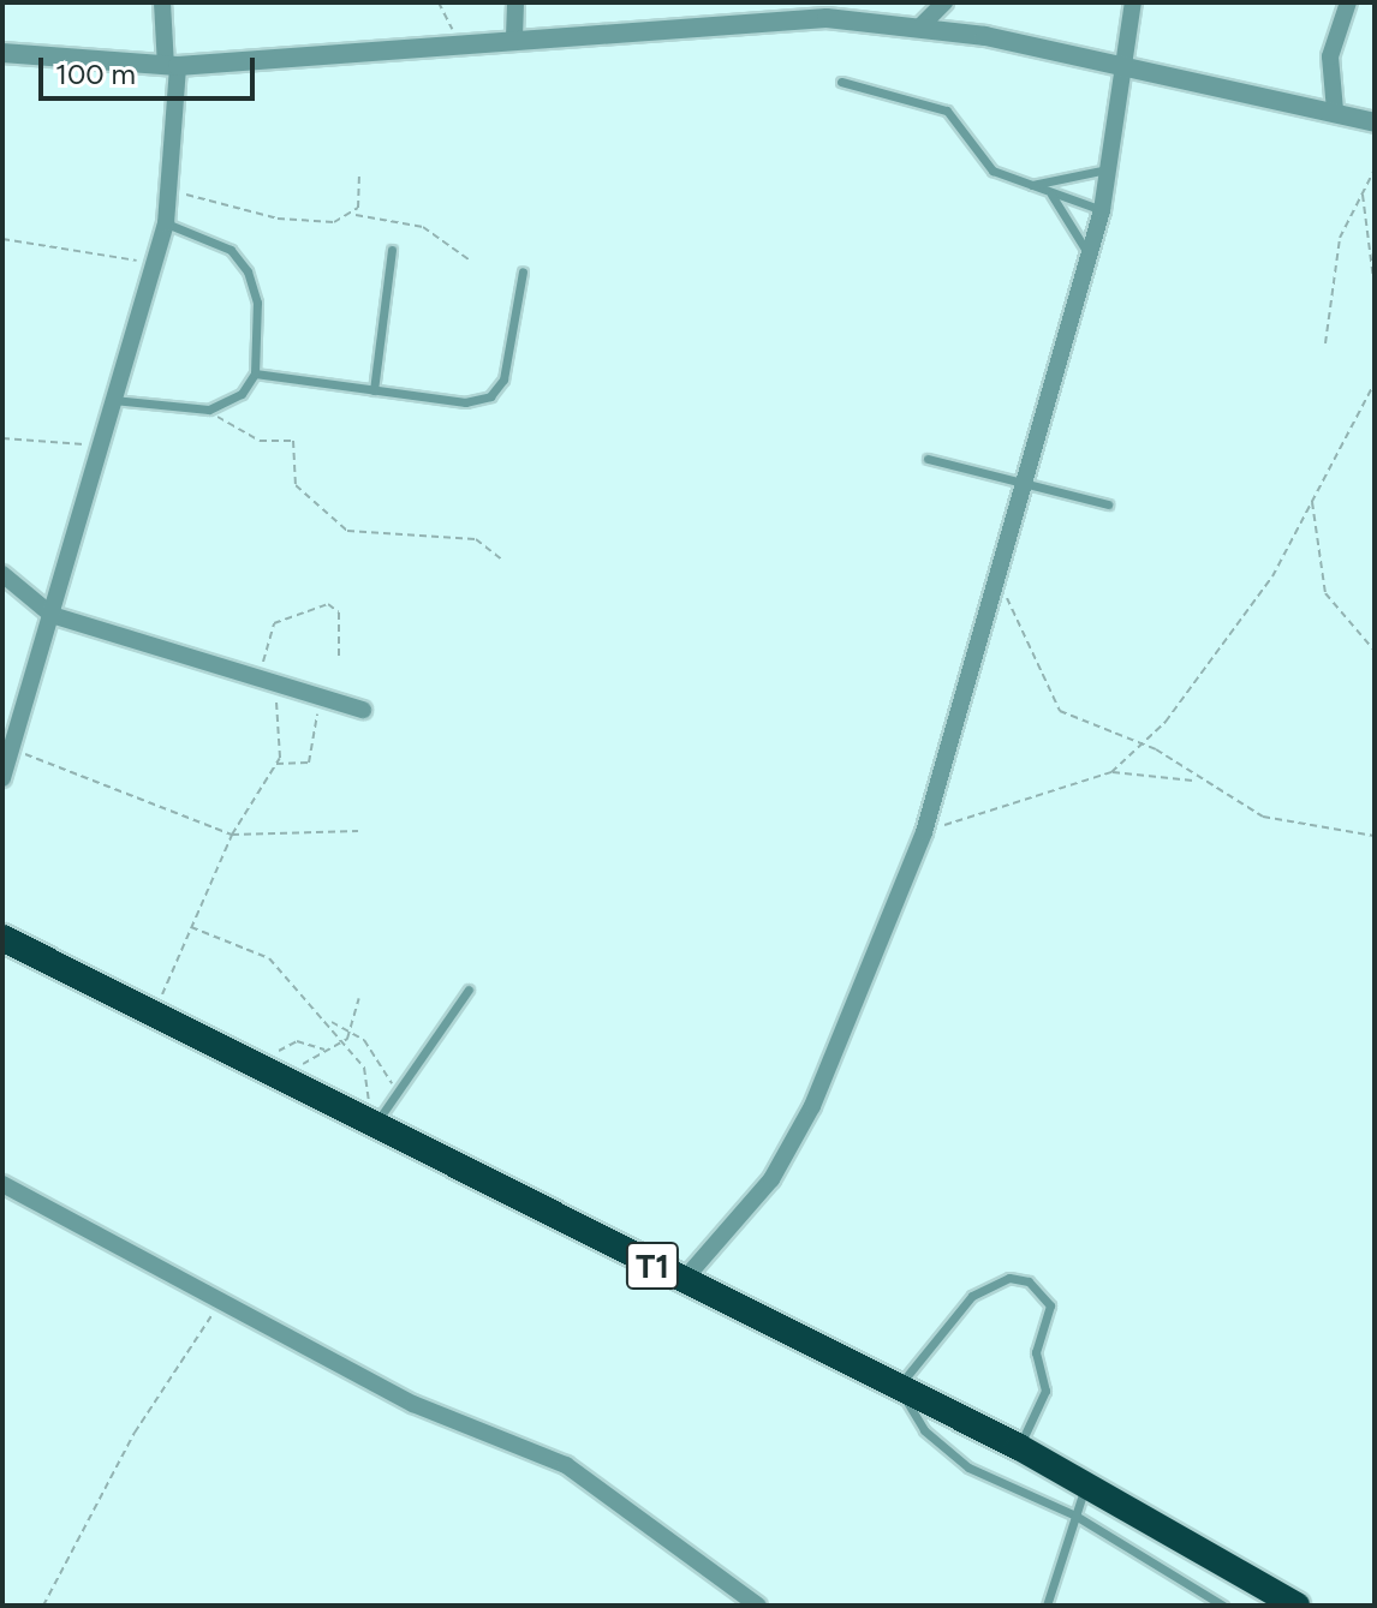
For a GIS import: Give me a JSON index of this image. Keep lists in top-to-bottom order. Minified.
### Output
{"streets":{"highway":["T1"]},"scale_bar":"100 m"}
